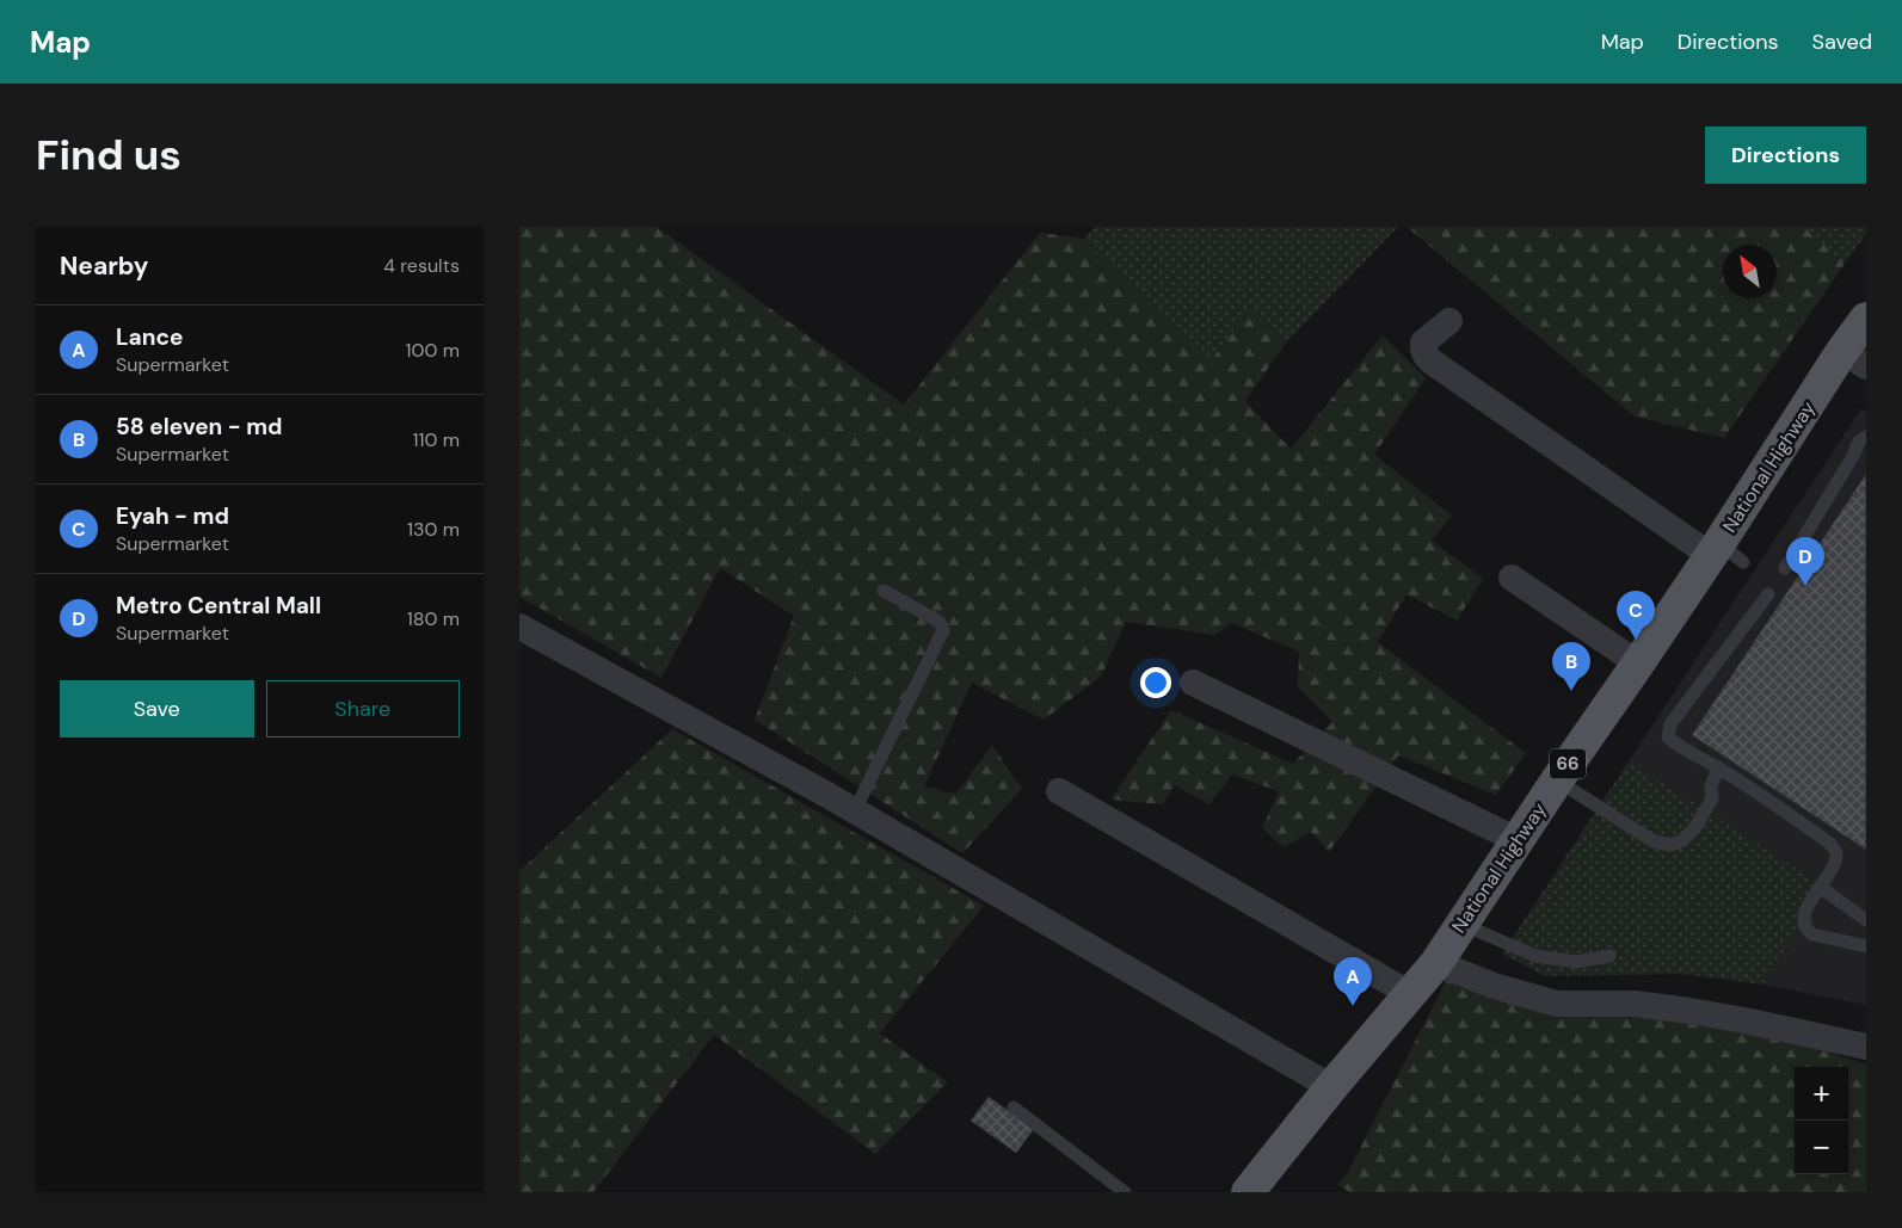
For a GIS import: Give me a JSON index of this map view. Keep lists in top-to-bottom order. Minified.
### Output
{"streets":{"main road":["National Highway","66"]},"north":"top left","page":{"header":"Map","nav":["Map","Directions","Saved"],"buttons":["Directions",["Save","Share"]],"title":"Find us","heading":["Nearby","4 results"],"list":[{"mark":"A","name":"Lance","note":"Supermarket","value":"100 m"},{"mark":"B","name":"58 eleven - md","note":"Supermarket","value":"110 m"},{"mark":"C","name":"Eyah - md","note":"Supermarket","value":"130 m"},{"mark":"D","name":"Metro Central Mall","note":"Supermarket","value":"180 m"}],"pins":["D","C","B","A"],"map_buttons":["+","−"]}}
